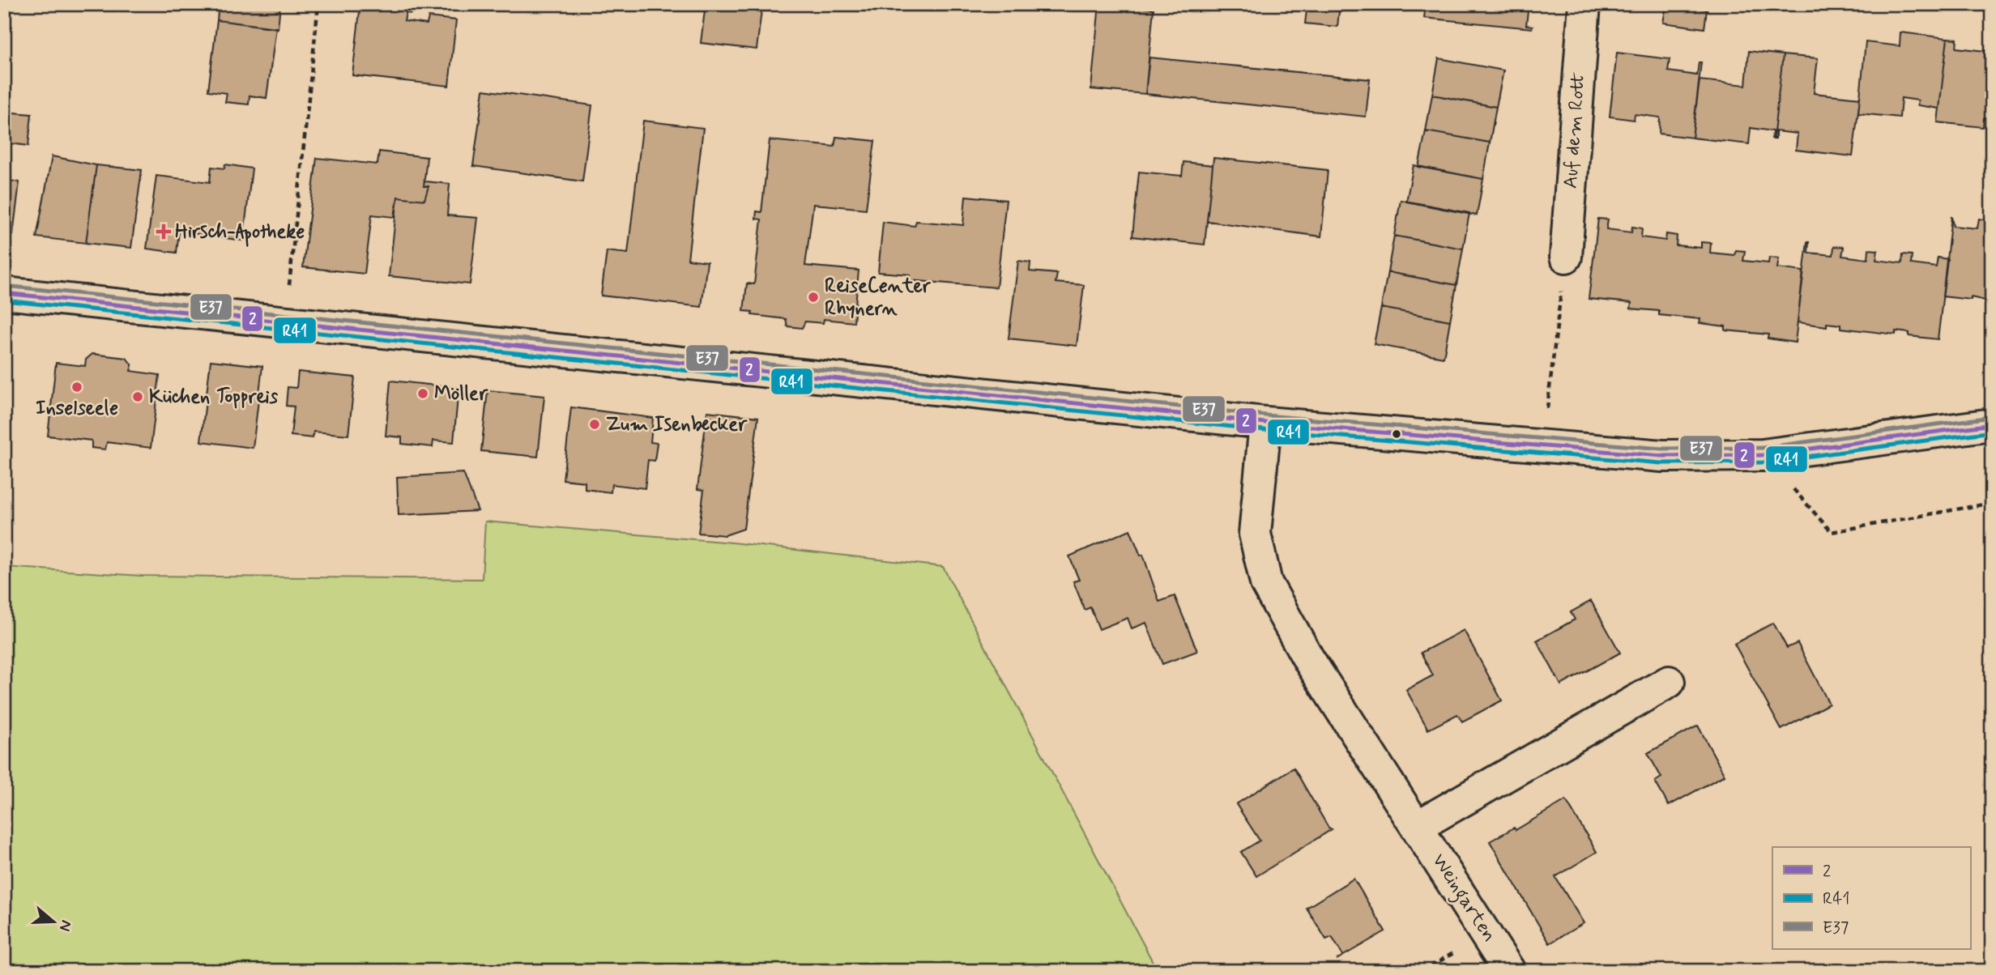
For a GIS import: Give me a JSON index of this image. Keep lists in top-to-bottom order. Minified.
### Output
{"streets":{"street":["Auf dem Rott","Weingarten"]},"places":{"health":["Hirsch-Apotheke"],"other":["ReiseCenter Rhynern","Inselseele","Möller","Küchen Toppreis","Zum Isenbecker"]},"lines":["transit line E37","transit line 2","transit line R41"],"legend":["2","R41","E37"],"north":"right"}
